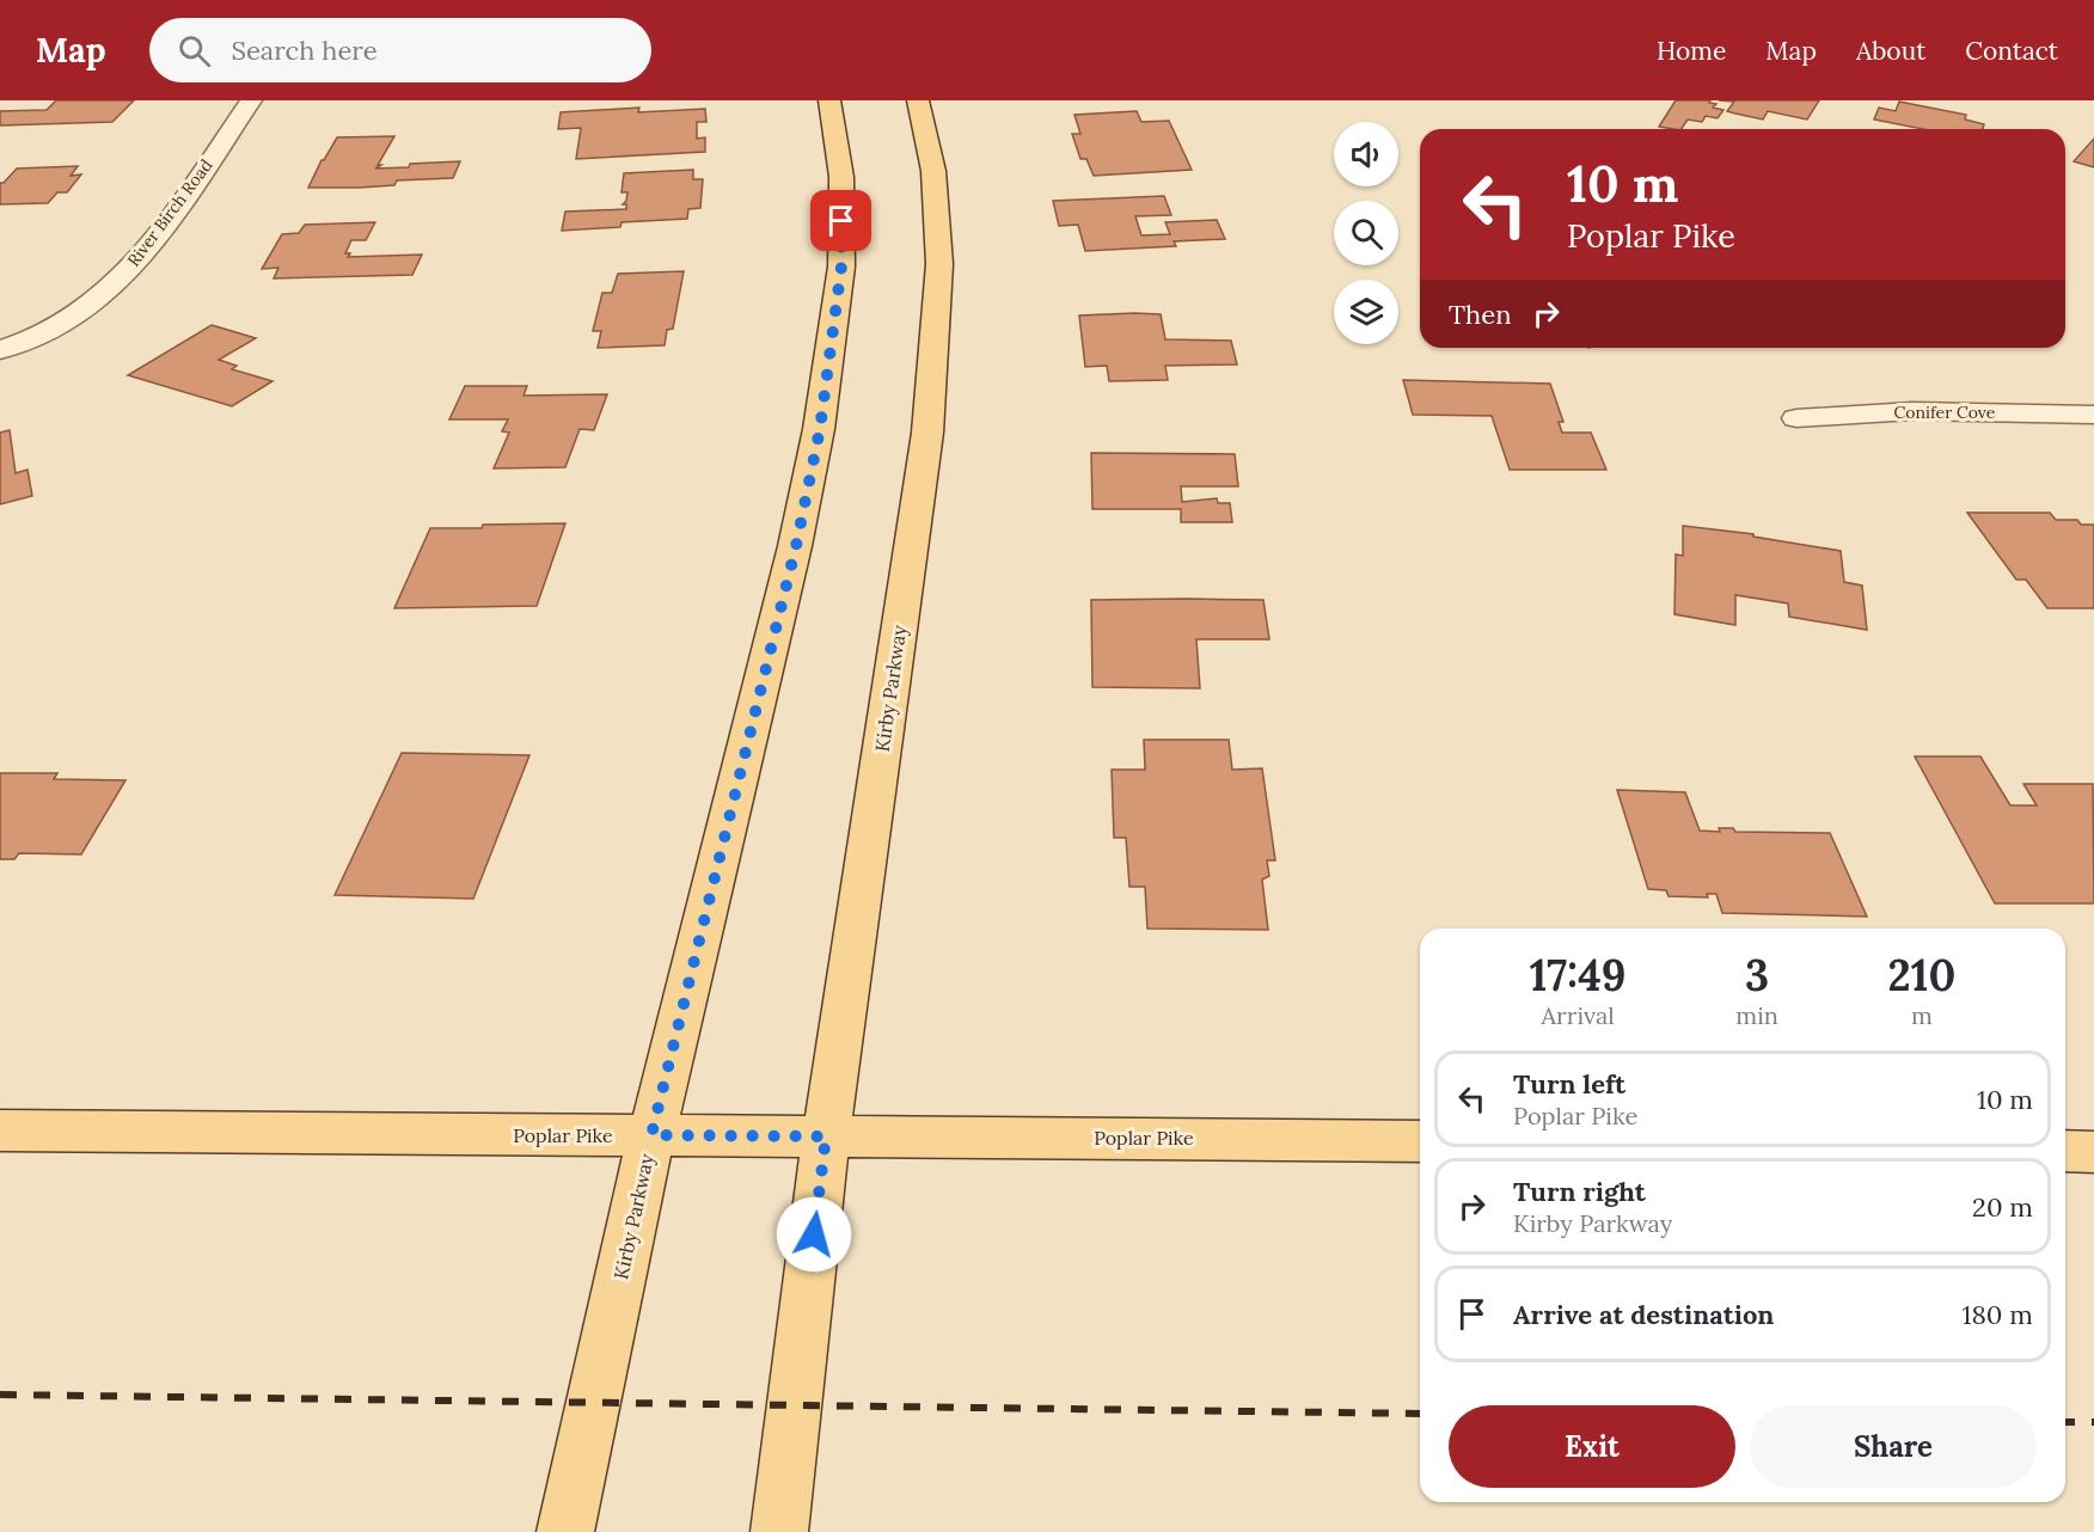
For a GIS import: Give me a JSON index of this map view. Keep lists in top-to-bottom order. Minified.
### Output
{"streets":{"main road":["Kirby Parkway","Poplar Pike"],"street":["River Birch Road","Conifer Cove"]},"crossings":[["Kirby Parkway","Poplar Pike"]],"page":{"header":"Map","search":"Search here","nav":["Home","Map","About","Contact"],"turn":["10 m","Poplar Pike"],"then":"Then","eta":["17:49","Arrival","3","min","210","m"],"list":[{"name":"Turn left","note":"Poplar Pike","value":"10 m"},{"name":"Turn right","note":"Kirby Parkway","value":"20 m"},{"name":"Arrive at destination","value":"180 m"}],"buttons":["Exit","Share"]}}
